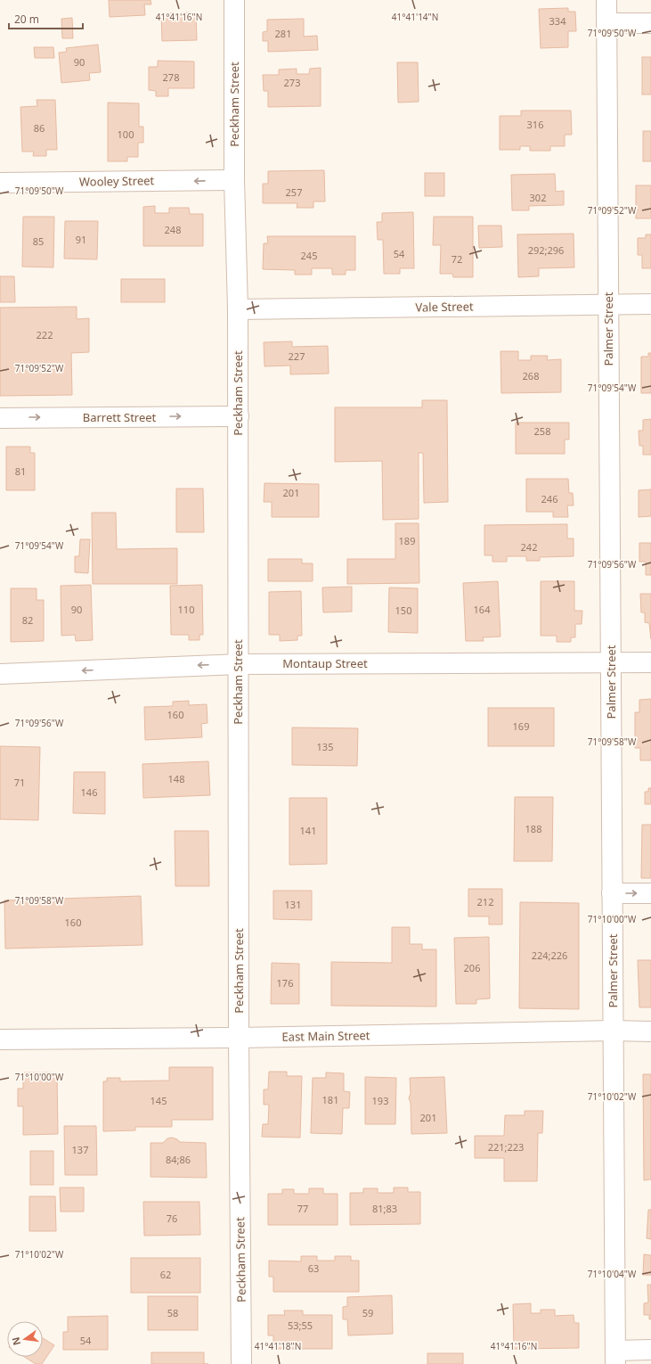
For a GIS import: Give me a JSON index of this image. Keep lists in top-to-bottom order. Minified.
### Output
{"streets":{"street":["Peckham Street","Wooley Street","Vale Street","Palmer Street","Barrett Street","Montaup Street","East Main Street"]},"crossings":[["Peckham Street","Wooley Street"],["Peckham Street","Vale Street"],["Peckham Street","Barrett Street"],["Peckham Street","Montaup Street"],["Peckham Street","East Main Street"],["Vale Street","Palmer Street"],["Palmer Street","Montaup Street"],["Palmer Street","East Main Street"]],"one_way":["Wooley Street","Barrett Street","Montaup Street"],"house_numbers":["334","281","90","278","273","316","86","100","257","302","248","91","85","292;296","54","245","72","222","227","268","258","81","201","246","189","242","90","110","164","150","82","160","169","135","148","71","146","188","141","212","131","160","224;226","206","176","181","145","193","201","221;223","137","84;86","77","81;83","76","63","62","58","59","53;55","54"],"scale_bar":"20 m","north":"left","coordinates":["41°41'16\"N","41°41'14\"N","71°09'50\"W","71°09'52\"W","71°09'54\"W","71°09'56\"W","71°09'58\"W","71°10'00\"W","71°10'02\"W","71°10'04\"W","41°41'18\"N"]}
